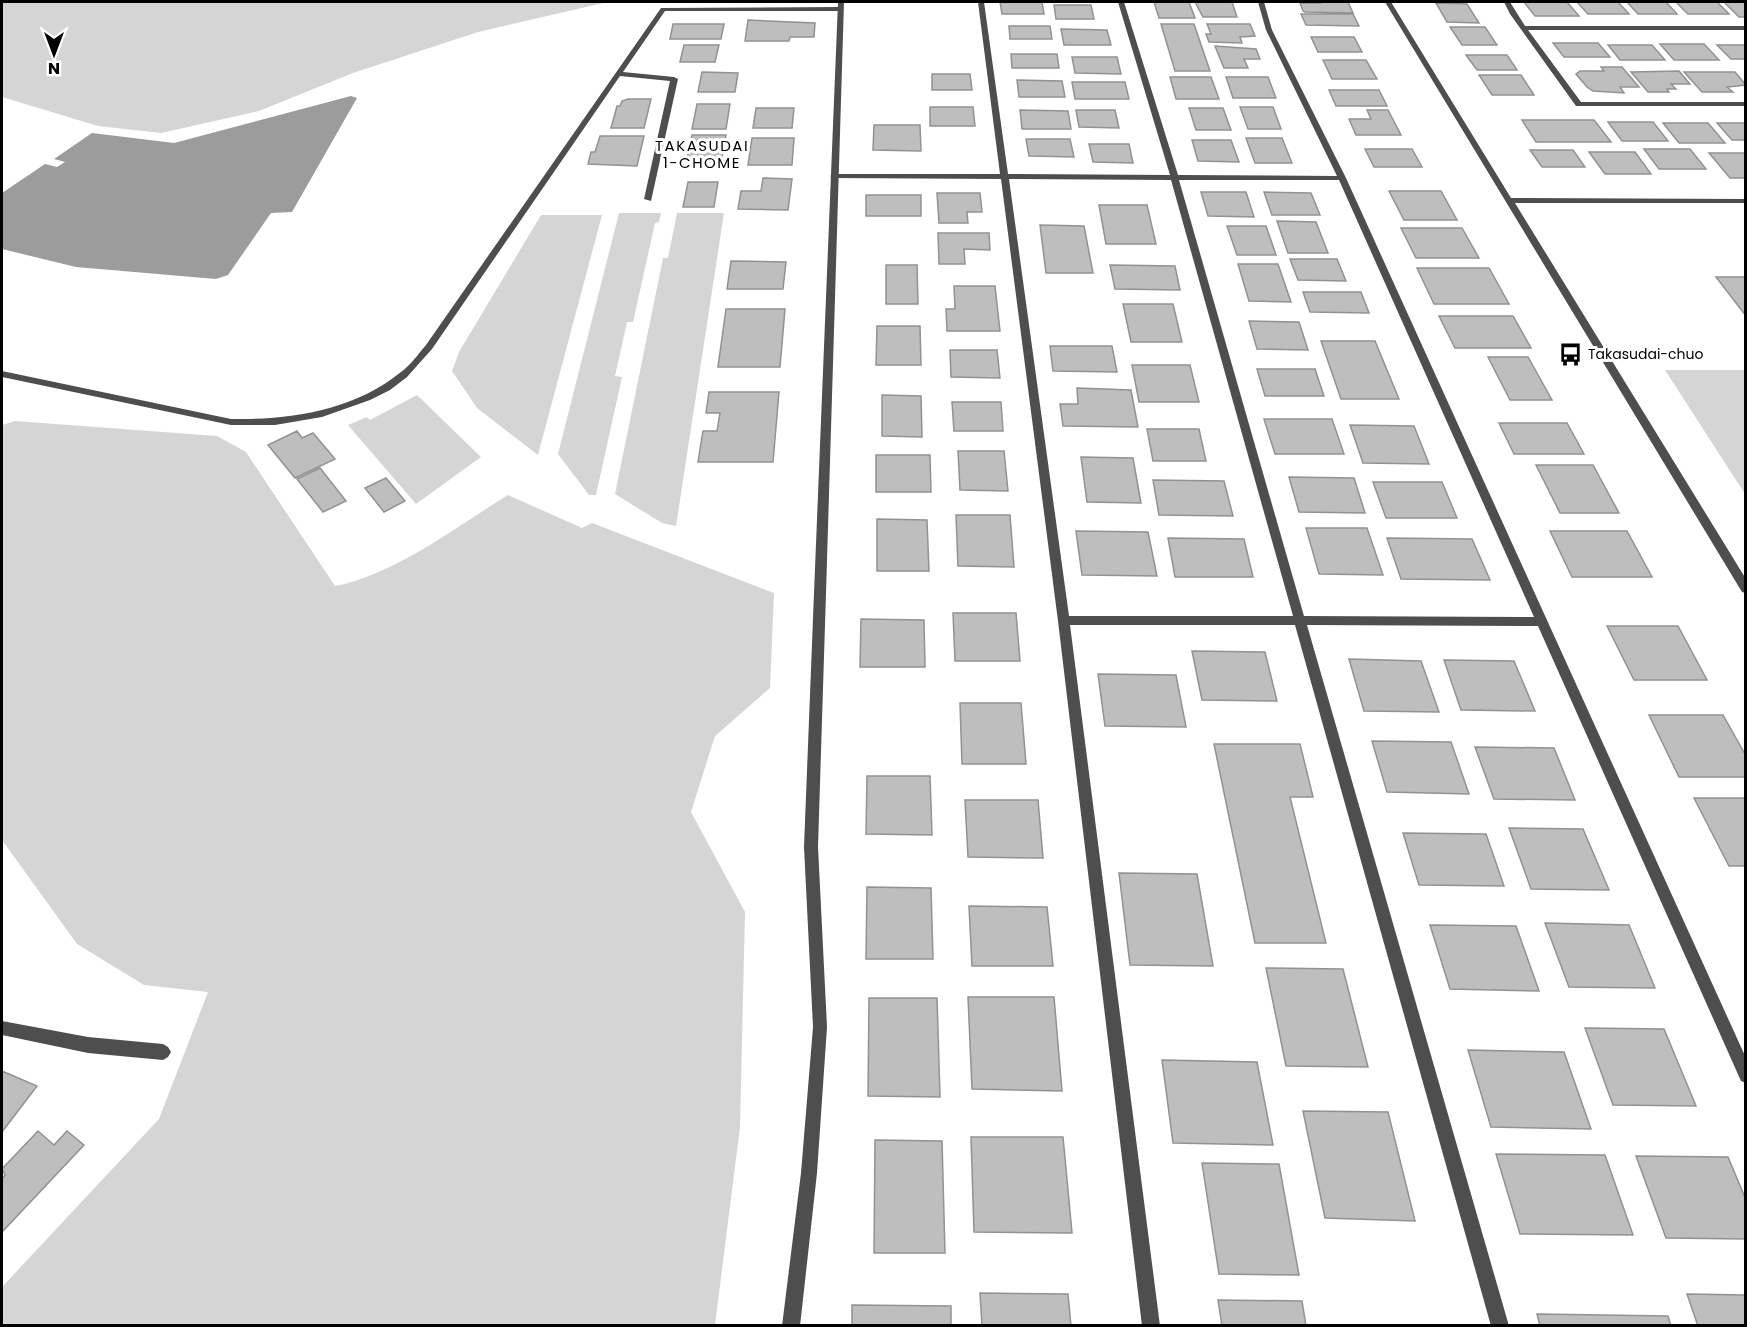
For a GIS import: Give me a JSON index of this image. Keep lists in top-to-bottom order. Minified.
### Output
{"districts":["TAKASUDAI 1-CHOME"],"places":{"bus stop":["Takasudai-chuo"]},"north":"bottom"}
